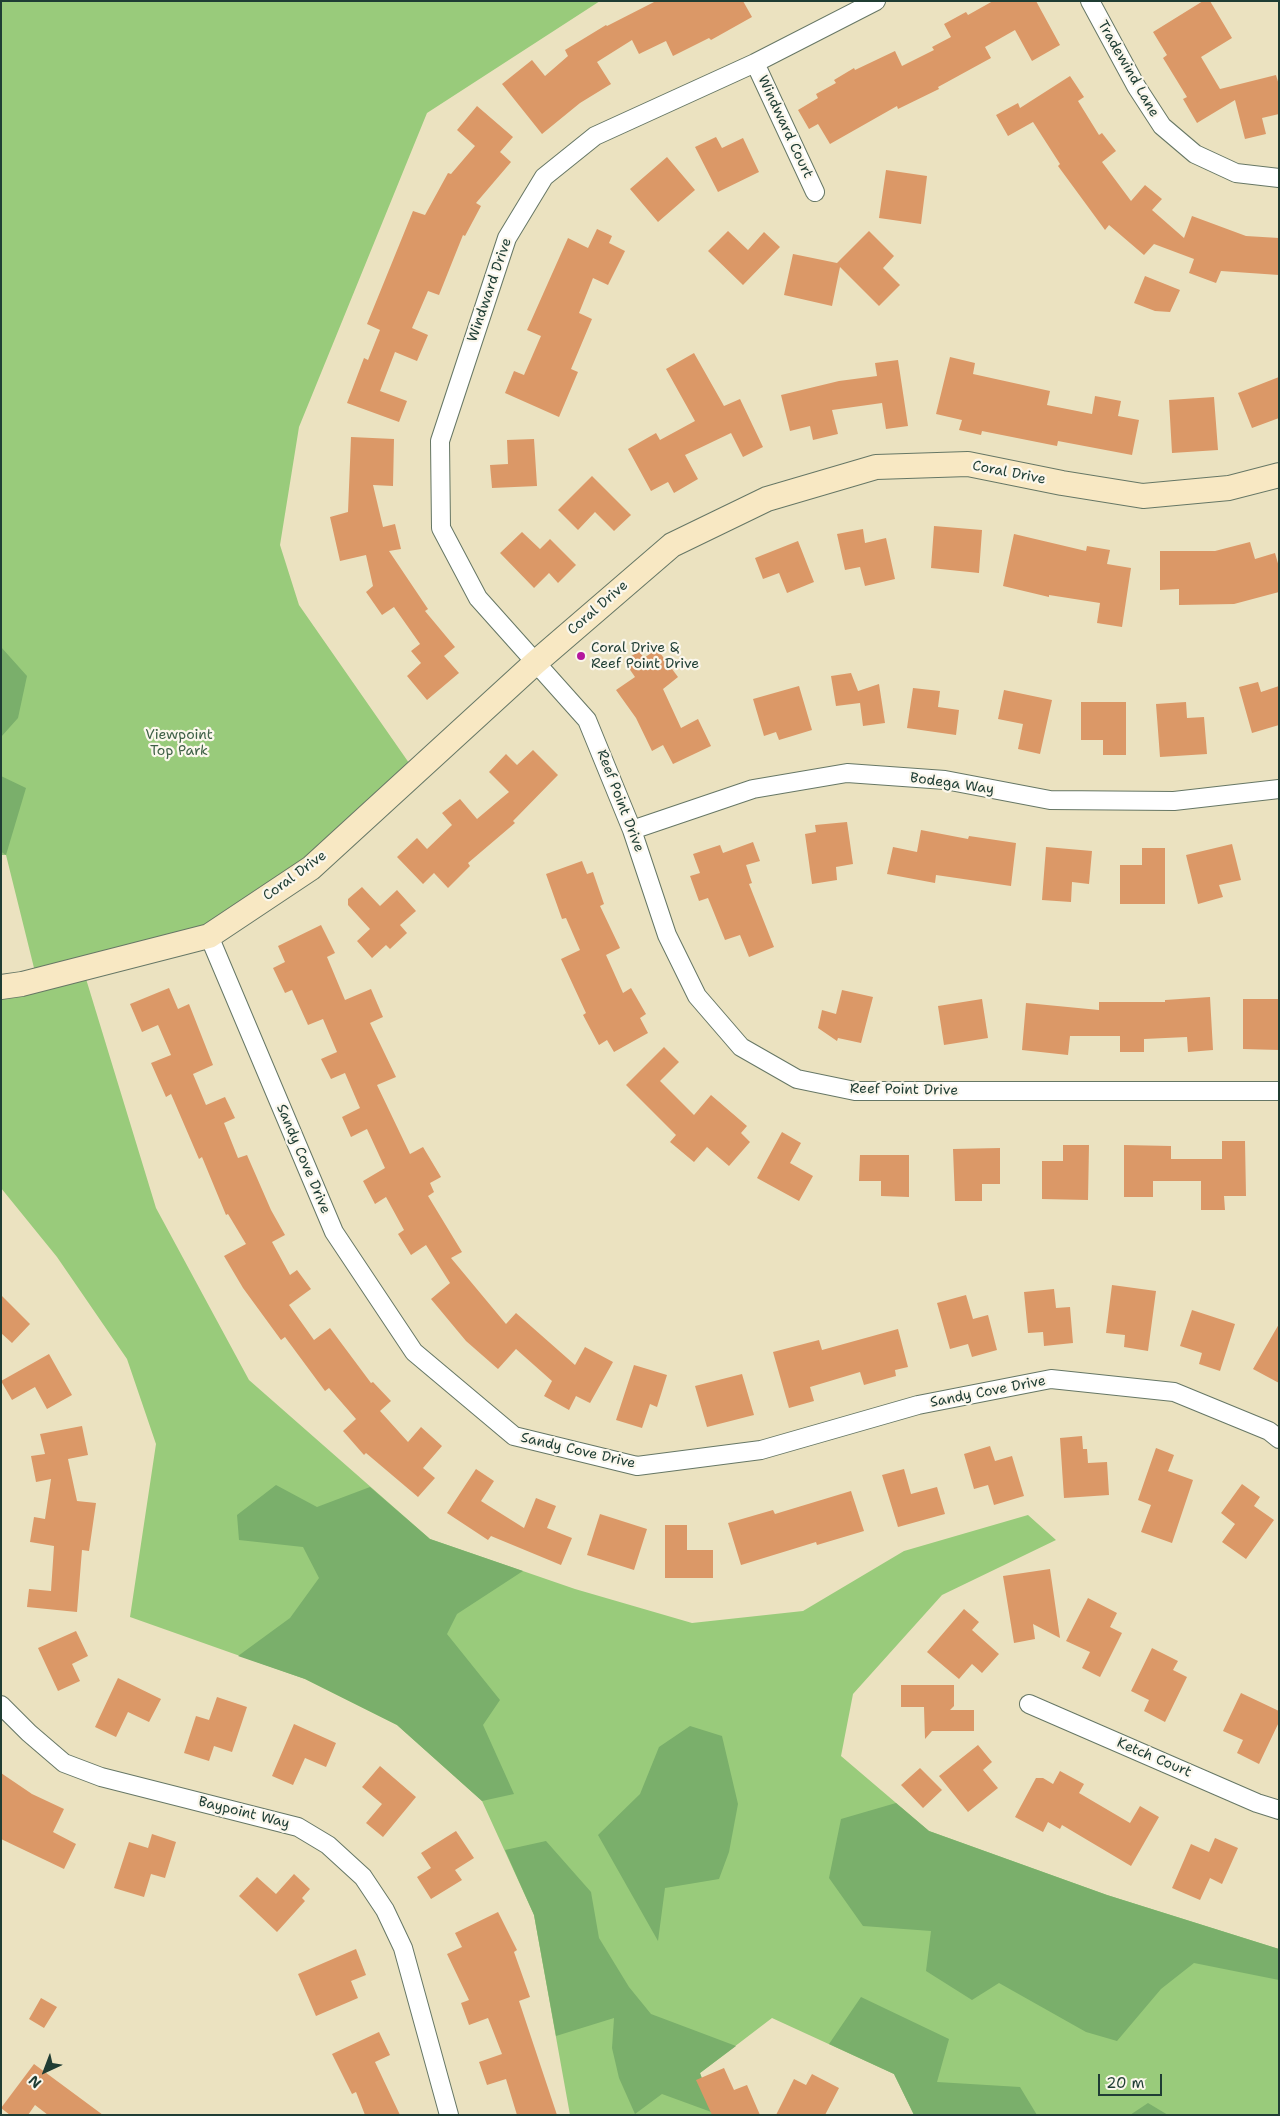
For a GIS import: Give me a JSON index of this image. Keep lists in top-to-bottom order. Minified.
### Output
{"streets":{"street":["Tradewind Lane","Windward Court","Windward Drive","Coral Drive","Bodega Way","Reef Point Drive","Sandy Cove Drive","Ketch Court","Baypoint Way"]},"crossings":[["Windward Court","Windward Drive"],["Windward Drive","Coral Drive"],["Windward Drive","Reef Point Drive"],["Coral Drive","Reef Point Drive"],["Coral Drive","Sandy Cove Drive"],["Bodega Way","Reef Point Drive"]],"parks":["Viewpoint Top Park"],"places":["Coral Drive & Reef Point Drive"],"scale_bar":"20 m","north":"bottom left"}
